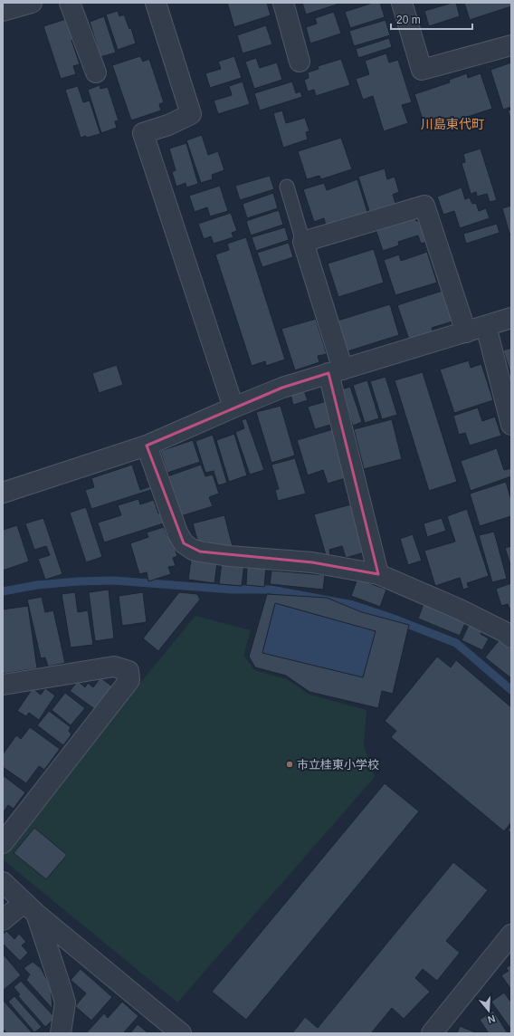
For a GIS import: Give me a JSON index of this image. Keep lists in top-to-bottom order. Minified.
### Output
{"districts":["川島東代町"],"places":["市立桂東小学校"],"scale_bar":"20 m","north":"bottom"}
